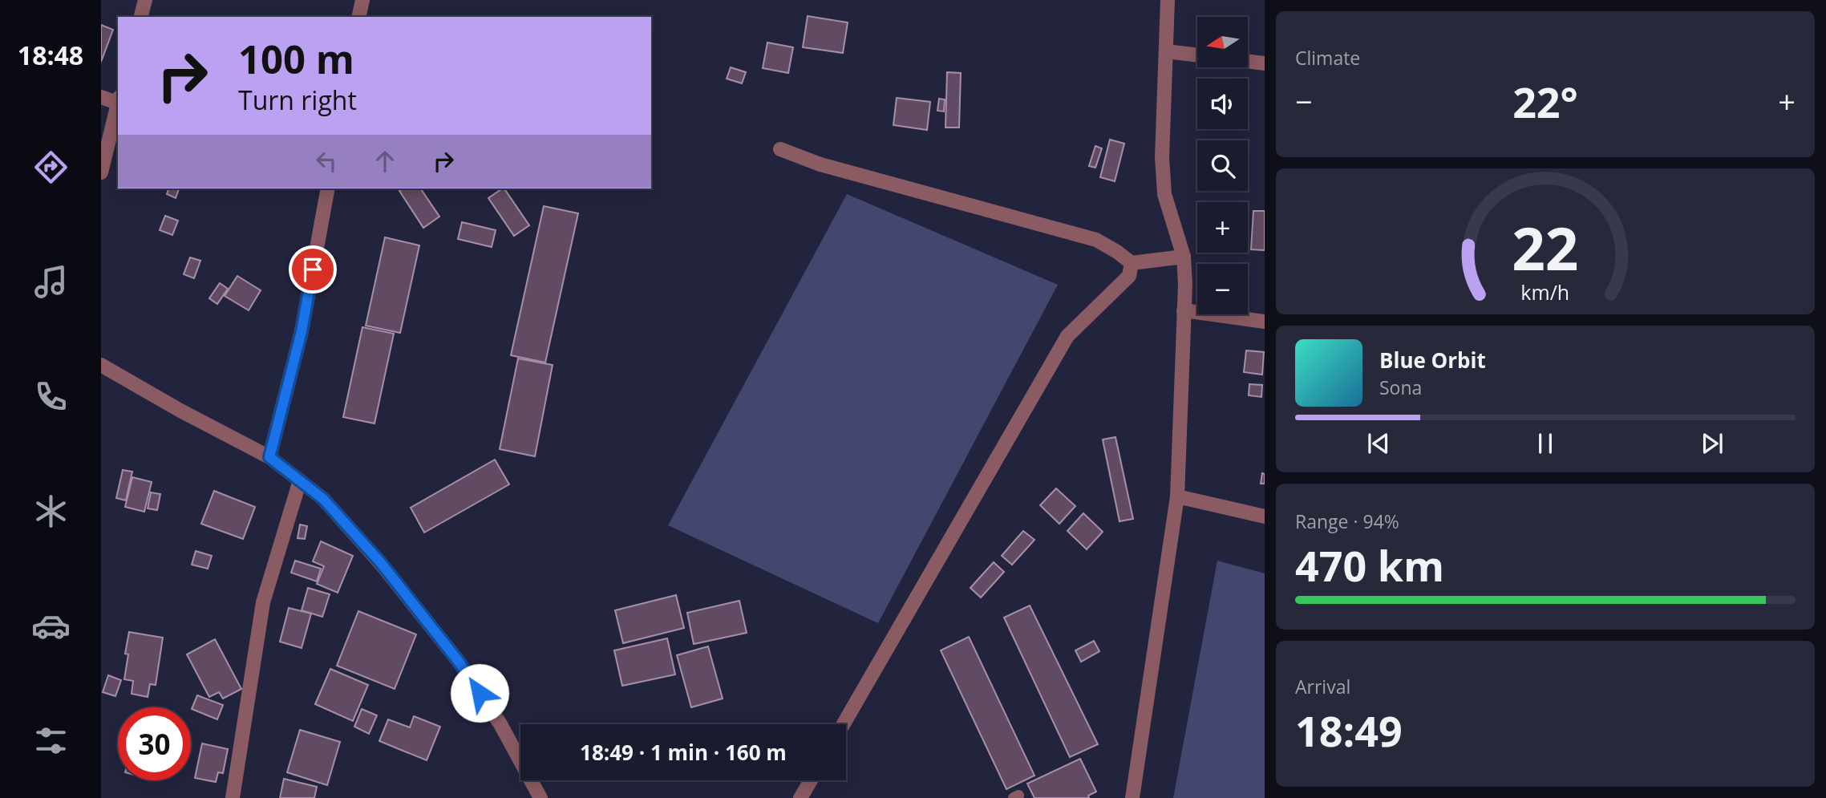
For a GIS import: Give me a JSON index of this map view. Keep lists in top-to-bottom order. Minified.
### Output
{"north":"left","page":{"tabs":"18:48","tile":["Climate",["Range · 94%","470 km"],["Arrival","18:49"]],"map_buttons":["+","−"],"turn":["100 m","Turn right"],"heat":["−","22°","+"],"song":["Blue Orbit","Sona"],"limit":"30","trip":"18:49 · 1 min · 160 m","gauge":["22","km/h"]}}
